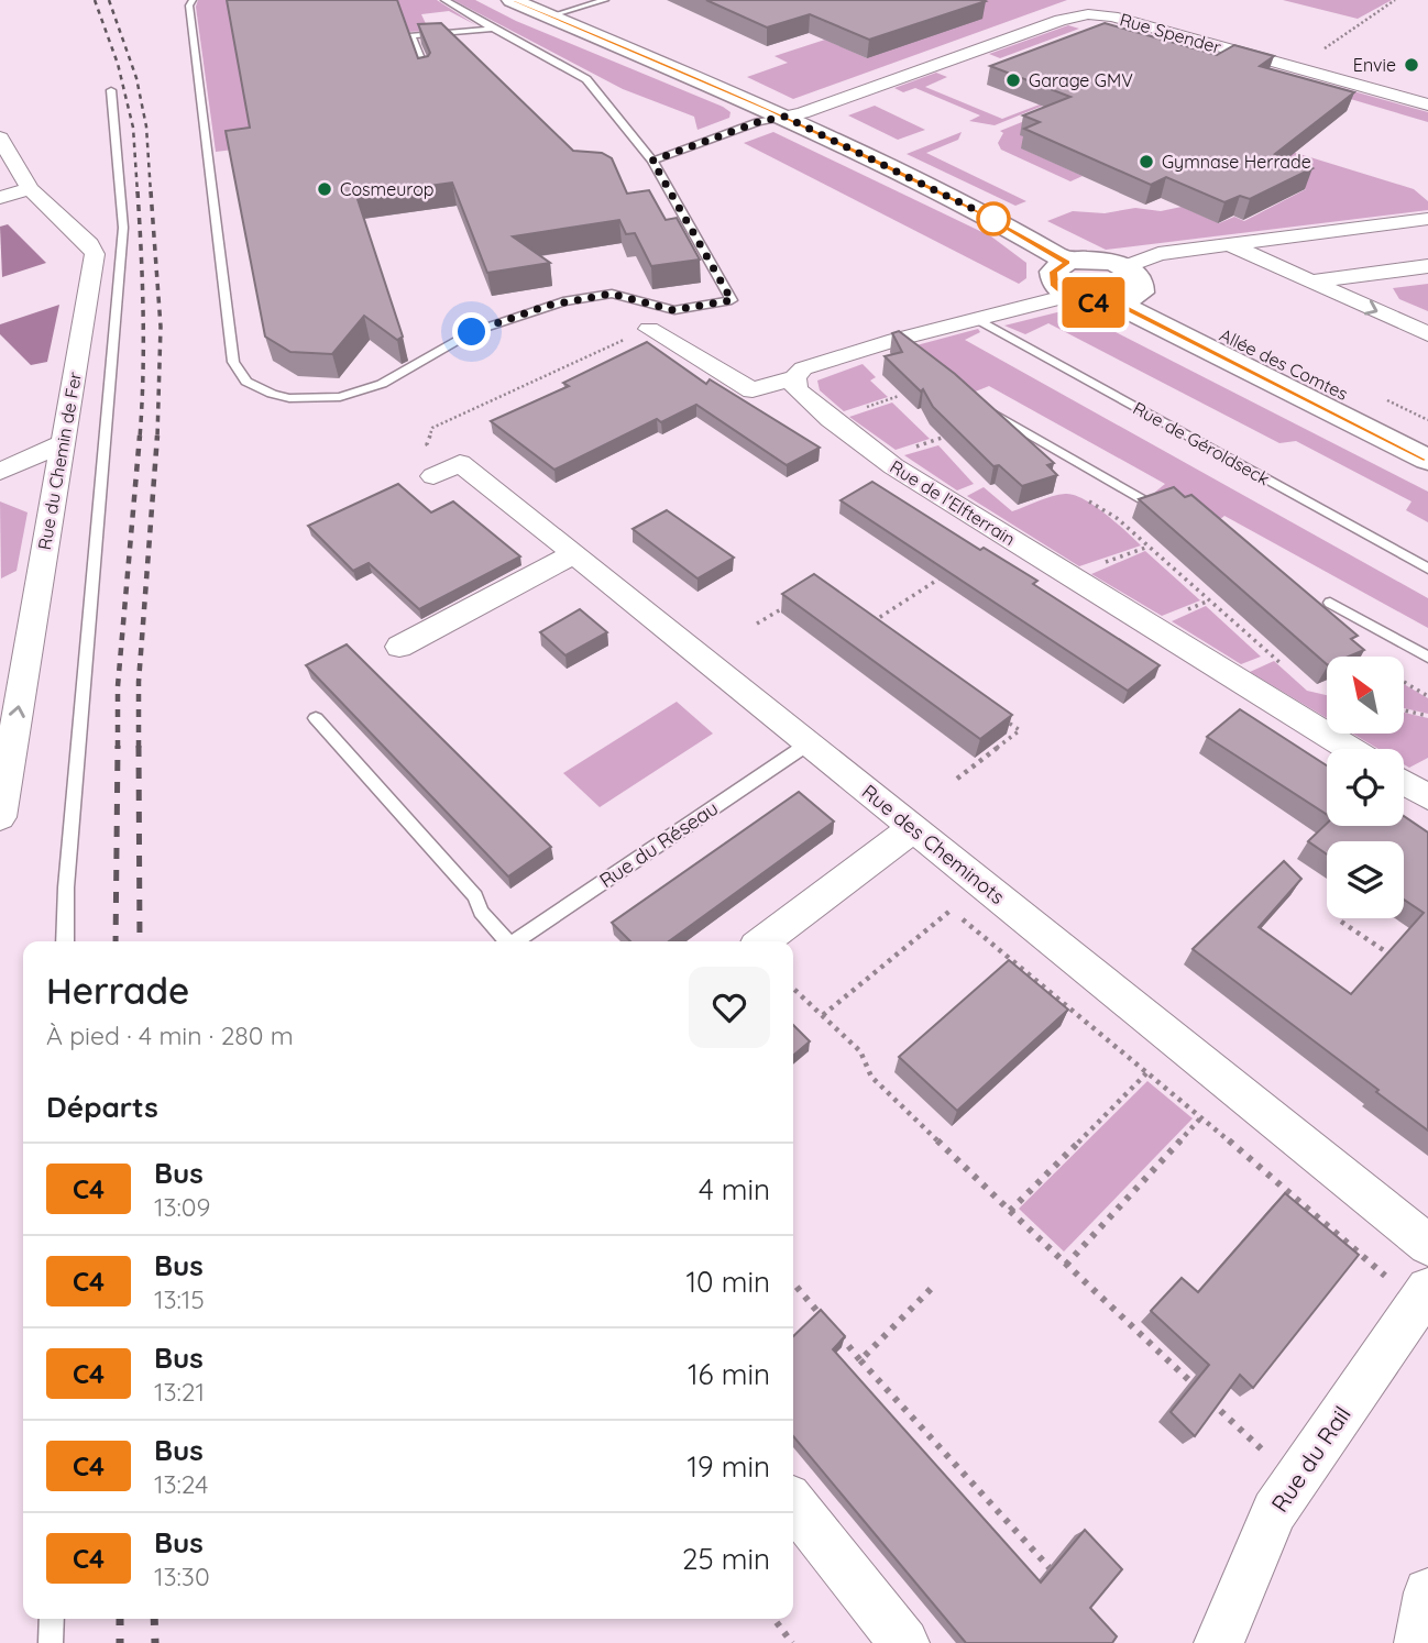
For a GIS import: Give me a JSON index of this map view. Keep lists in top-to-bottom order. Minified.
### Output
{"streets":{"street":["Rue Spender","Allée des Comtes","Rue du Chemin de Fer","Rue de l'Elfterrain","Rue des Cheminots","Rue du Rail"],"lane":["Rue de Géroldseck","Rue du Réseau"]},"crossings":[["Rue du Réseau","Rue des Cheminots"]],"one_way":["Rue du Chemin de Fer"],"places":["Envie","Garage GMV","Gymnase Herrade","Cosmeurop"],"lines":["bus line C4"],"north":"top left","page":{"on_map":"C4","heading":[["Herrade","À pied · 4 min · 280 m"],"Départs"],"list":[{"mark":"C4","name":"Bus","note":"13:09","value":"4 min"},{"mark":"C4","name":"Bus","note":"13:15","value":"10 min"},{"mark":"C4","name":"Bus","note":"13:21","value":"16 min"},{"mark":"C4","name":"Bus","note":"13:24","value":"19 min"},{"mark":"C4","name":"Bus","note":"13:30","value":"25 min"}]}}
